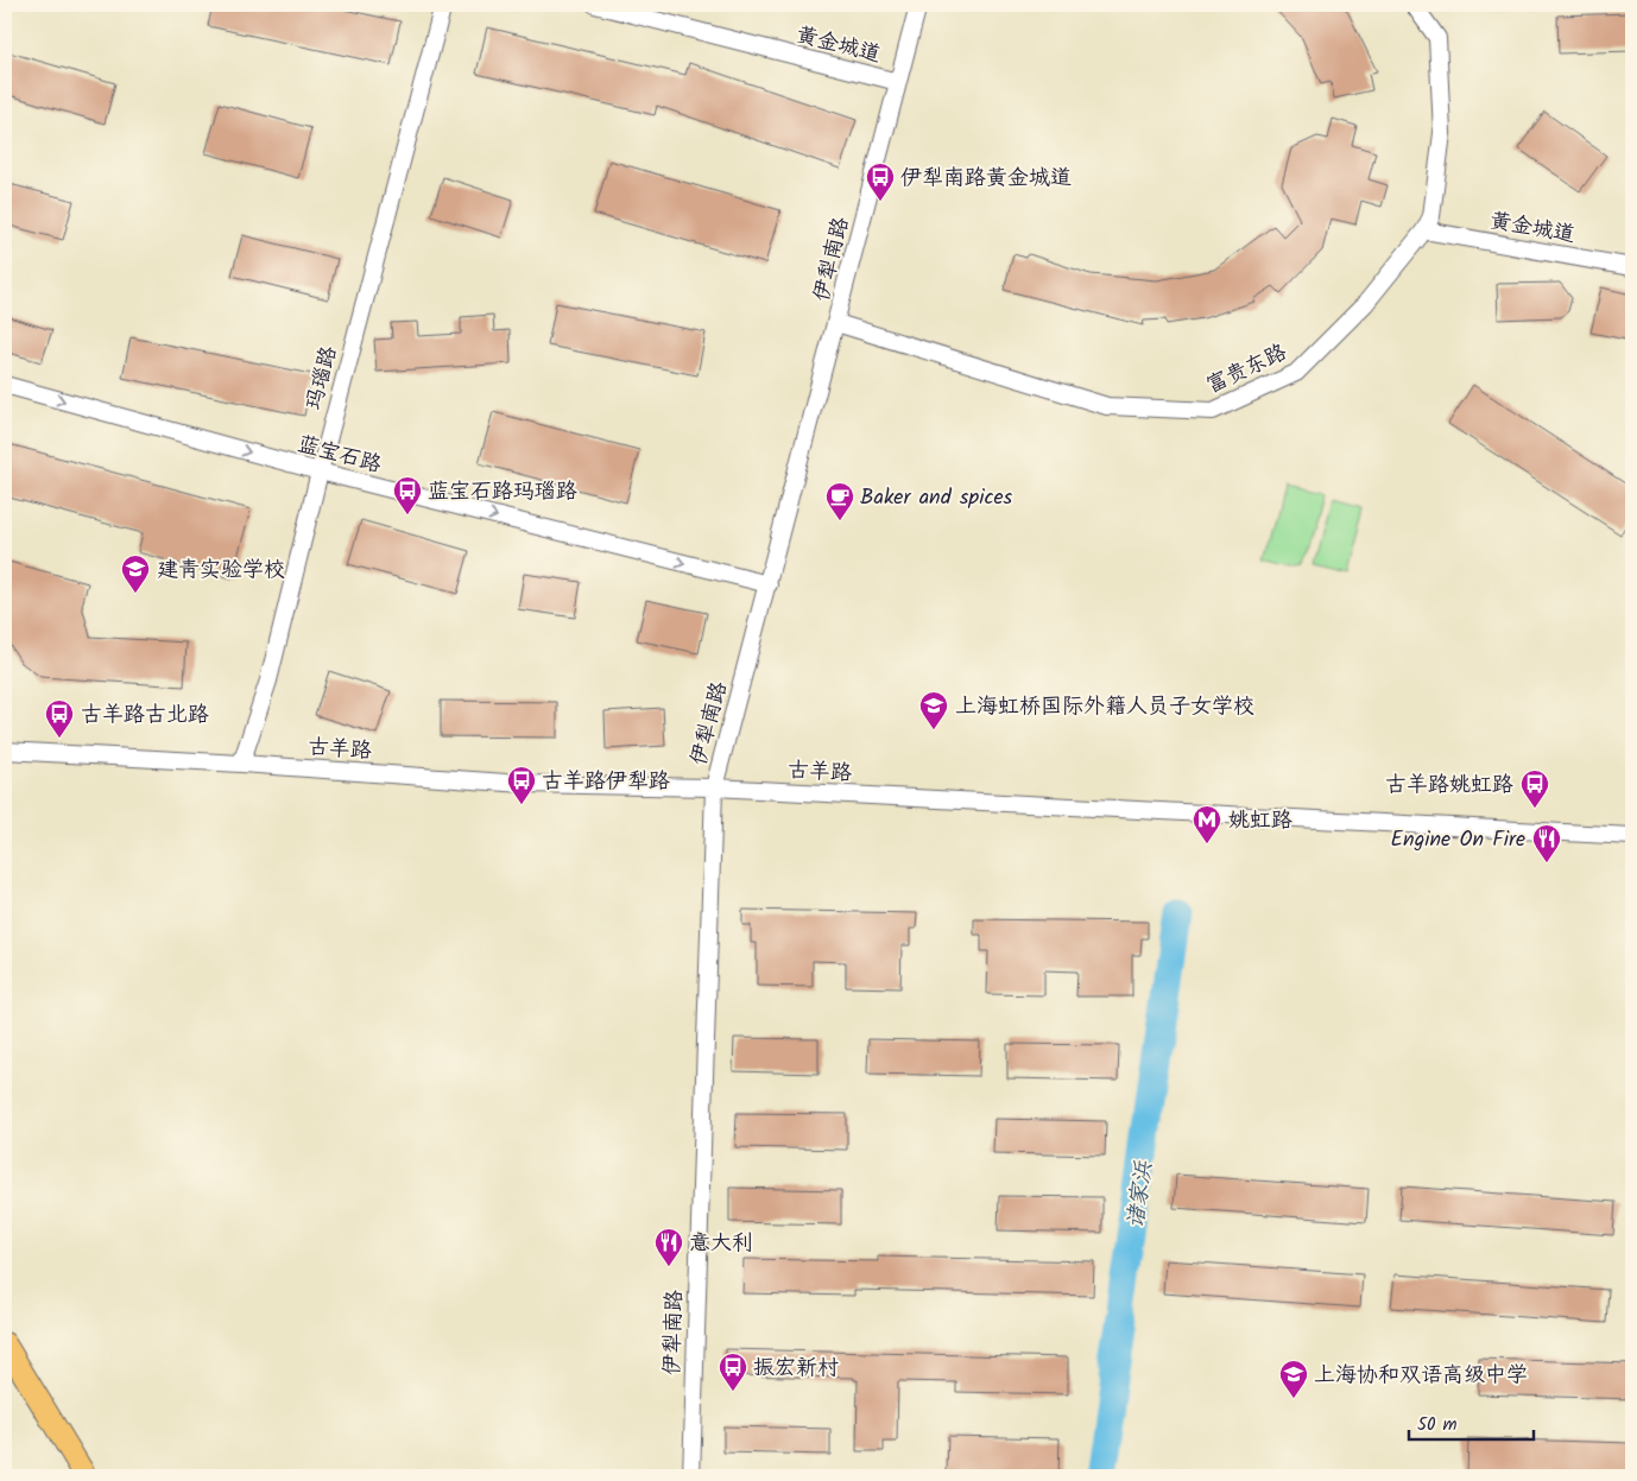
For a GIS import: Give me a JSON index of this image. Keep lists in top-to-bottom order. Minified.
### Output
{"streets":{"street":["黄金城道","伊犁南路","富贵东路","玛瑙路","蓝宝石路","古羊路"]},"crossings":[["黄金城道","伊犁南路"],["黄金城道","富贵东路"],["伊犁南路","富贵东路"],["伊犁南路","蓝宝石路"],["伊犁南路","古羊路"],["玛瑙路","蓝宝石路"],["玛瑙路","古羊路"]],"one_way":["蓝宝石路"],"water":["诸家浜"],"places":{"bus stop":["伊犁南路黄金城道","蓝宝石路玛瑙路","古羊路古北路","古羊路伊犁路","古羊路姚虹路","振宏新村"],"cafe":["Baker and spices"],"school or university":["建青实验学校","上海虹桥国际外籍人员子女学校","上海协和双语高级中学"],"metro station":["姚虹路"],"restaurant":["Engine On Fire","意大利"]},"scale_bar":"50 m"}
